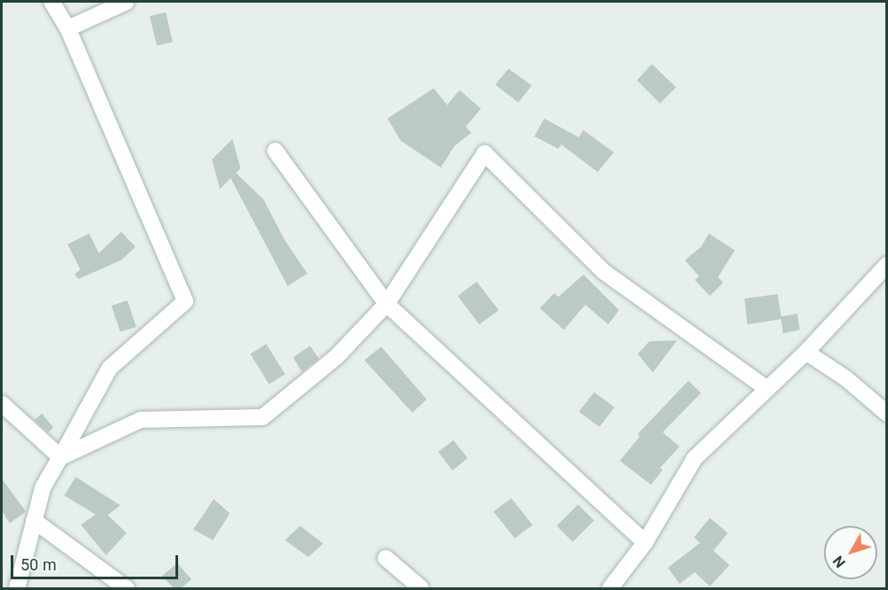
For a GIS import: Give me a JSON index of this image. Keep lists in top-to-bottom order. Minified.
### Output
{"scale_bar":"50 m","north":"bottom left"}
